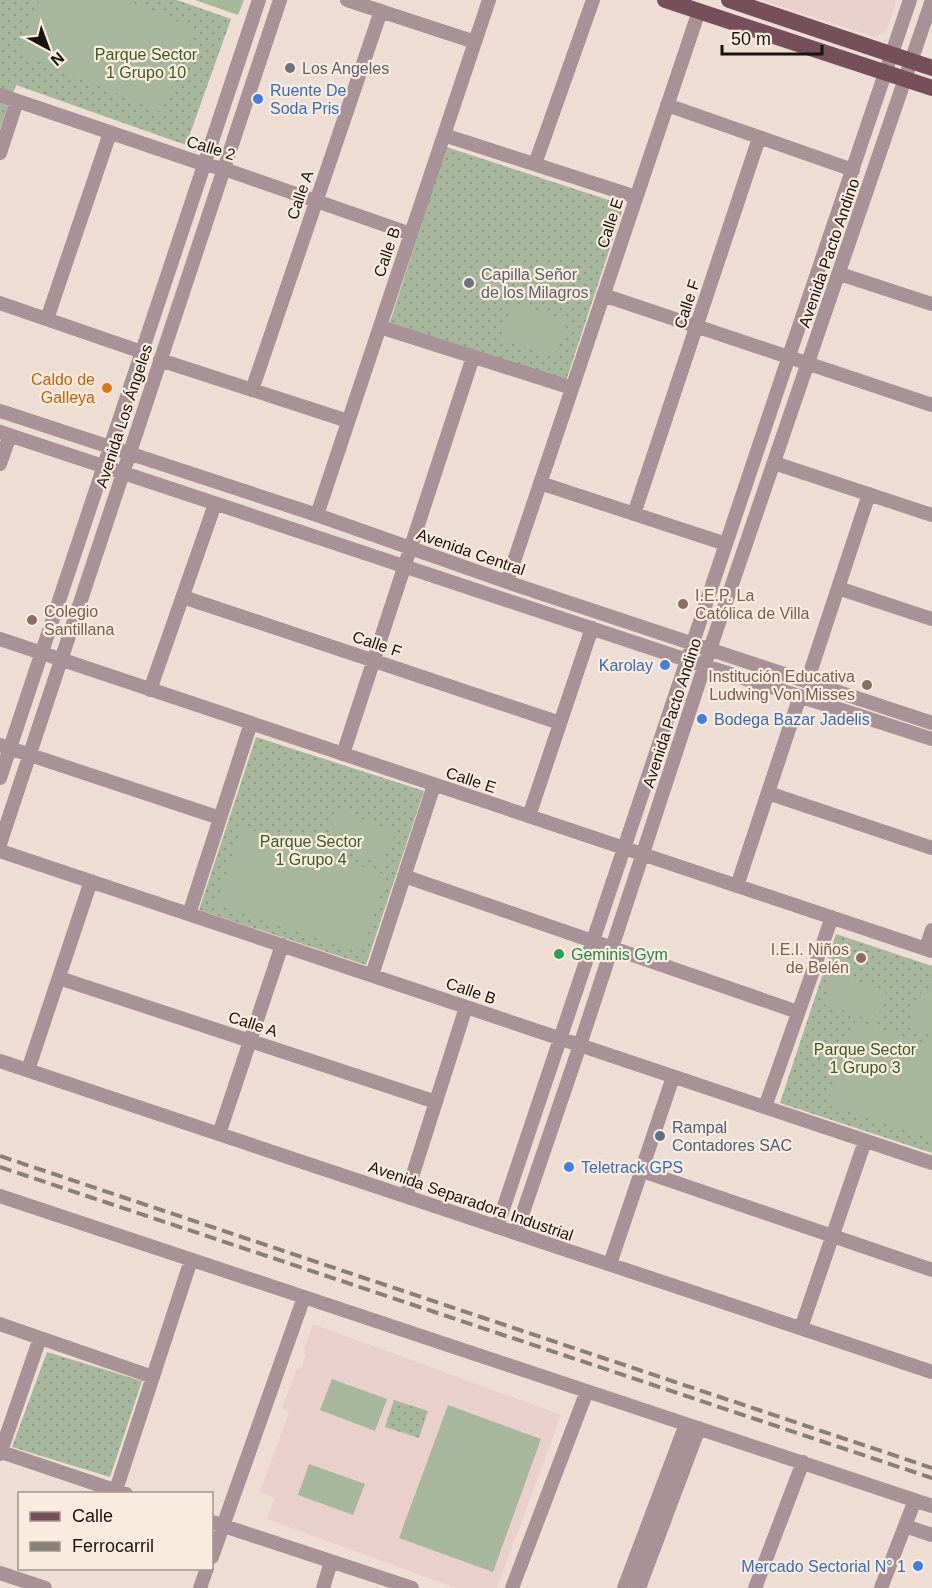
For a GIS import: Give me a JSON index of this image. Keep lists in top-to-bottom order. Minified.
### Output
{"streets":{"street":["Calle 2","Calle A","Calle E","Calle B","Avenida Pacto Andino","Calle F","Avenida Los Ángeles","Avenida Central","Avenida Separadora Industrial"]},"crossings":[["Calle 2","Calle A"],["Calle 2","Calle B"],["Calle 2","Avenida Los Ángeles"],["Calle E","Avenida Pacto Andino"],["Calle E","Avenida Los Ángeles"],["Calle E","Avenida Central"],["Calle B","Avenida Pacto Andino"],["Calle B","Avenida Central"],["Avenida Pacto Andino","Avenida Central"],["Avenida Pacto Andino","Avenida Separadora Industrial"],["Avenida Los Ángeles","Avenida Central"]],"parks":["Parque Sector 1 Grupo 10","Parque Sector 1 Grupo 4","Parque Sector 1 Grupo 3"],"places":["Los Angeles","Ruente De Soda Pris","Capilla Señor de los Milagros","Caldo de Galleya","I.E.P. La Católica de Villa","Colegio Santillana","Karolay","Institución Educativa Ludwing Von Misses","Bodega Bazar Jadelis","Geminis Gym","I.E.I. Niños de Belén","Rampal Contadores SAC","Teletrack GPS","Mercado Sectorial N° 1"],"legend":["Calle","Ferrocarril"],"scale_bar":"50 m","north":"bottom right"}
